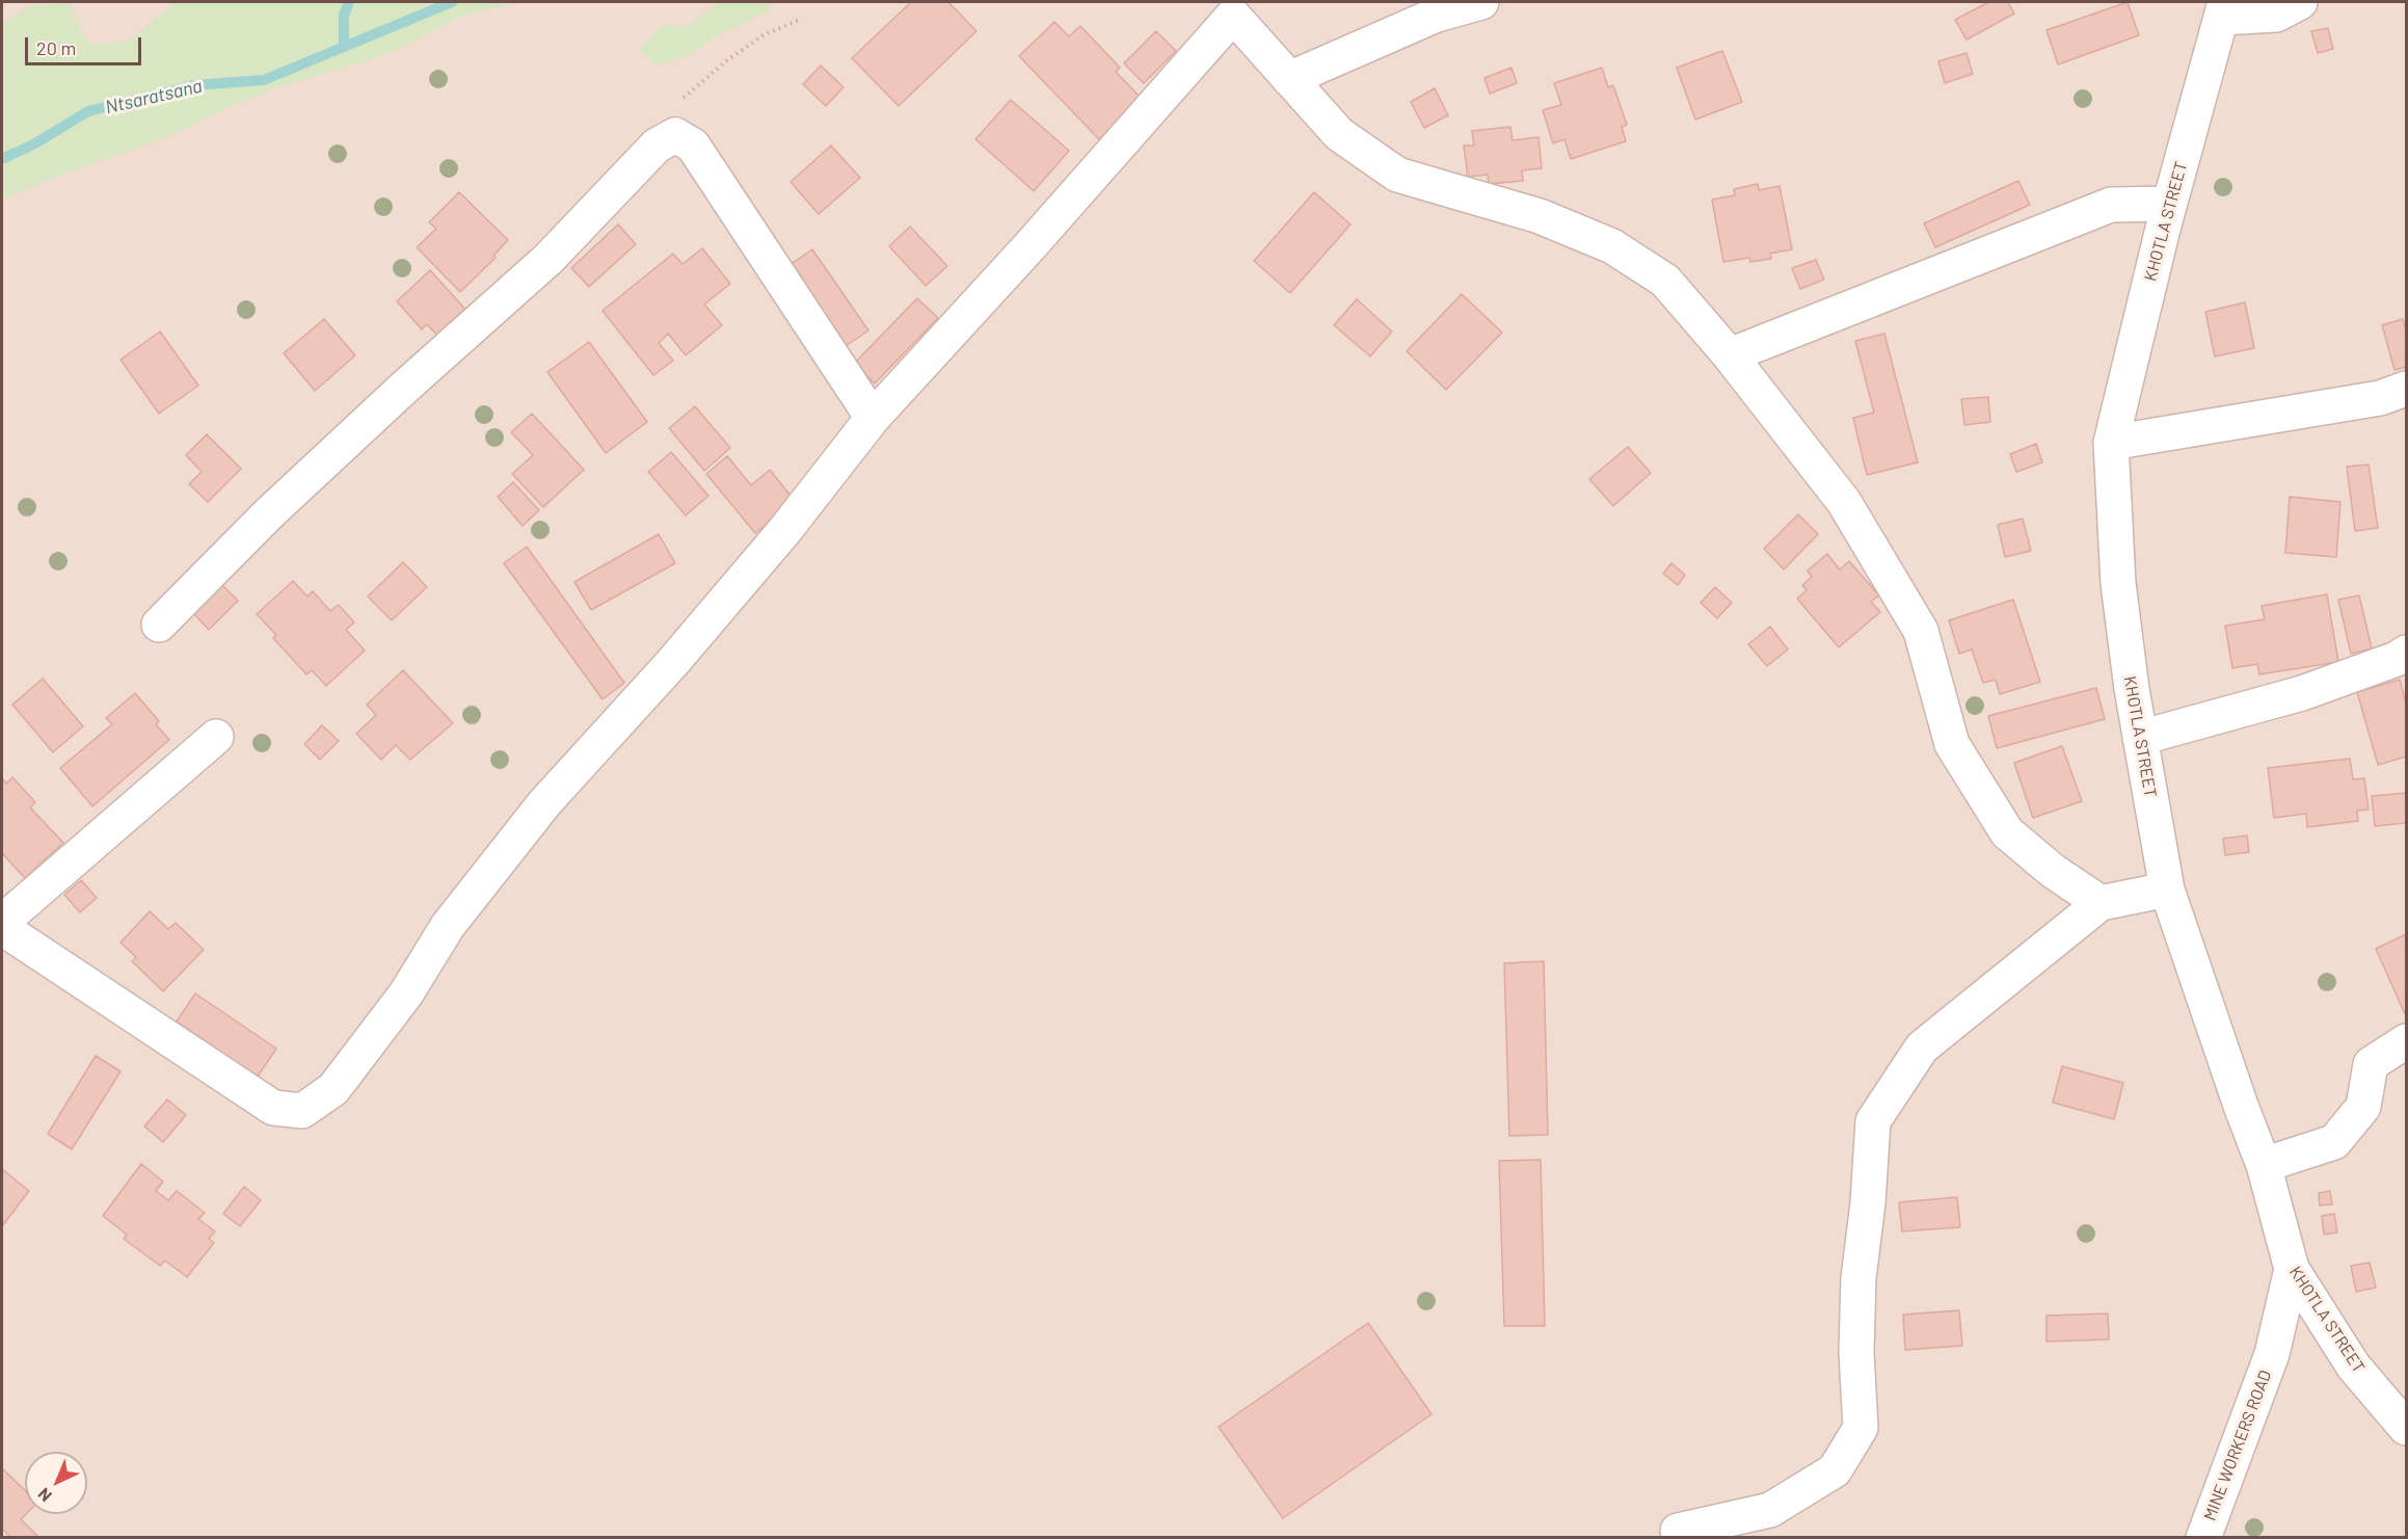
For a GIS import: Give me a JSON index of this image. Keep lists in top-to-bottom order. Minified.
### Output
{"streets":{"street":["KHOTLA STREET","MINE WORKERS ROAD"]},"crossings":[["KHOTLA STREET","MINE WORKERS ROAD"]],"water":["Ntsaratsana"],"scale_bar":"20 m","north":"bottom left"}
